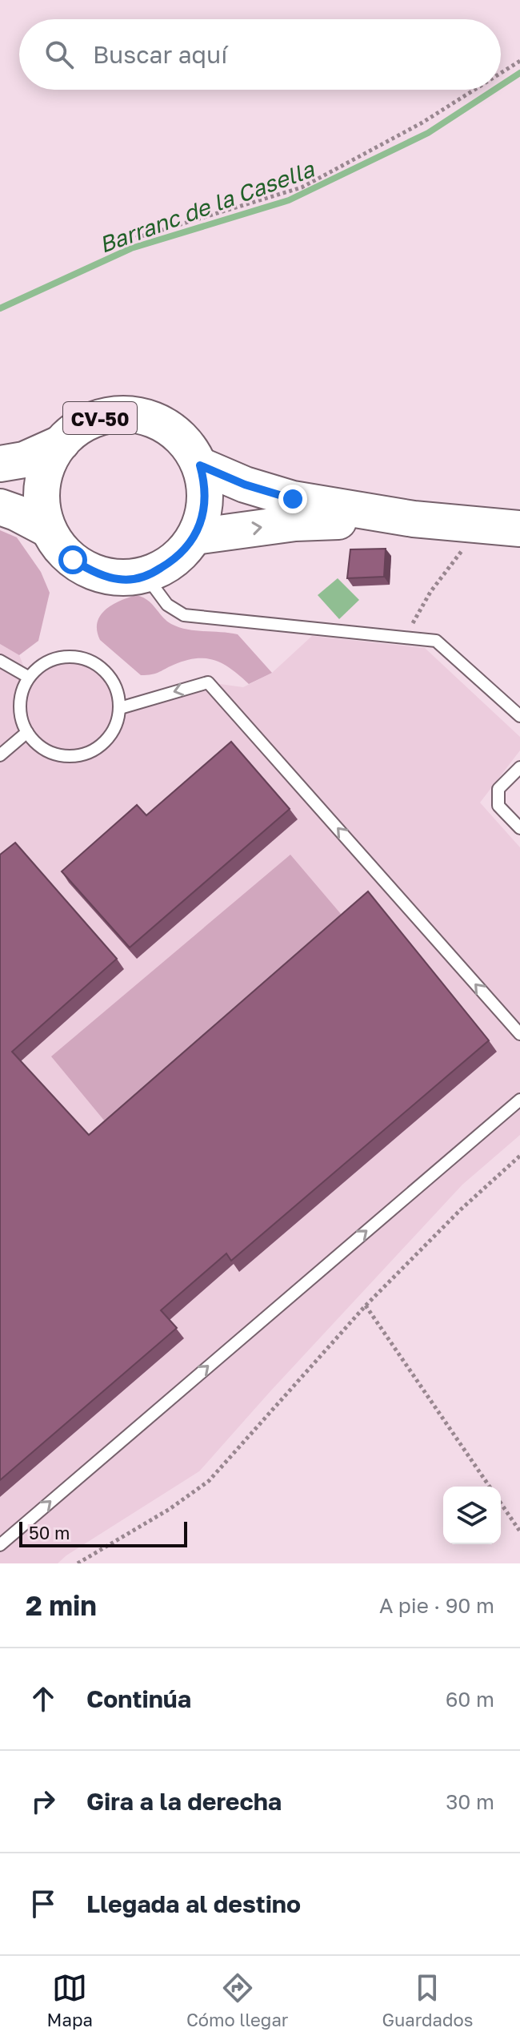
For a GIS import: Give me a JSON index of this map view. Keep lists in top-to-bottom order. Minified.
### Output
{"streets":{"main road":["CV-50"]},"water":["Barranc de la Casella"],"scale_bar":"50 m","page":{"search":"Buscar aquí","scale":"50 m","heading":["2 min","A pie · 90 m"],"list":[["Continúa","60 m"],["Gira a la derecha","30 m"],"Llegada al destino"],"nav":["Mapa","Cómo llegar","Guardados"]}}
